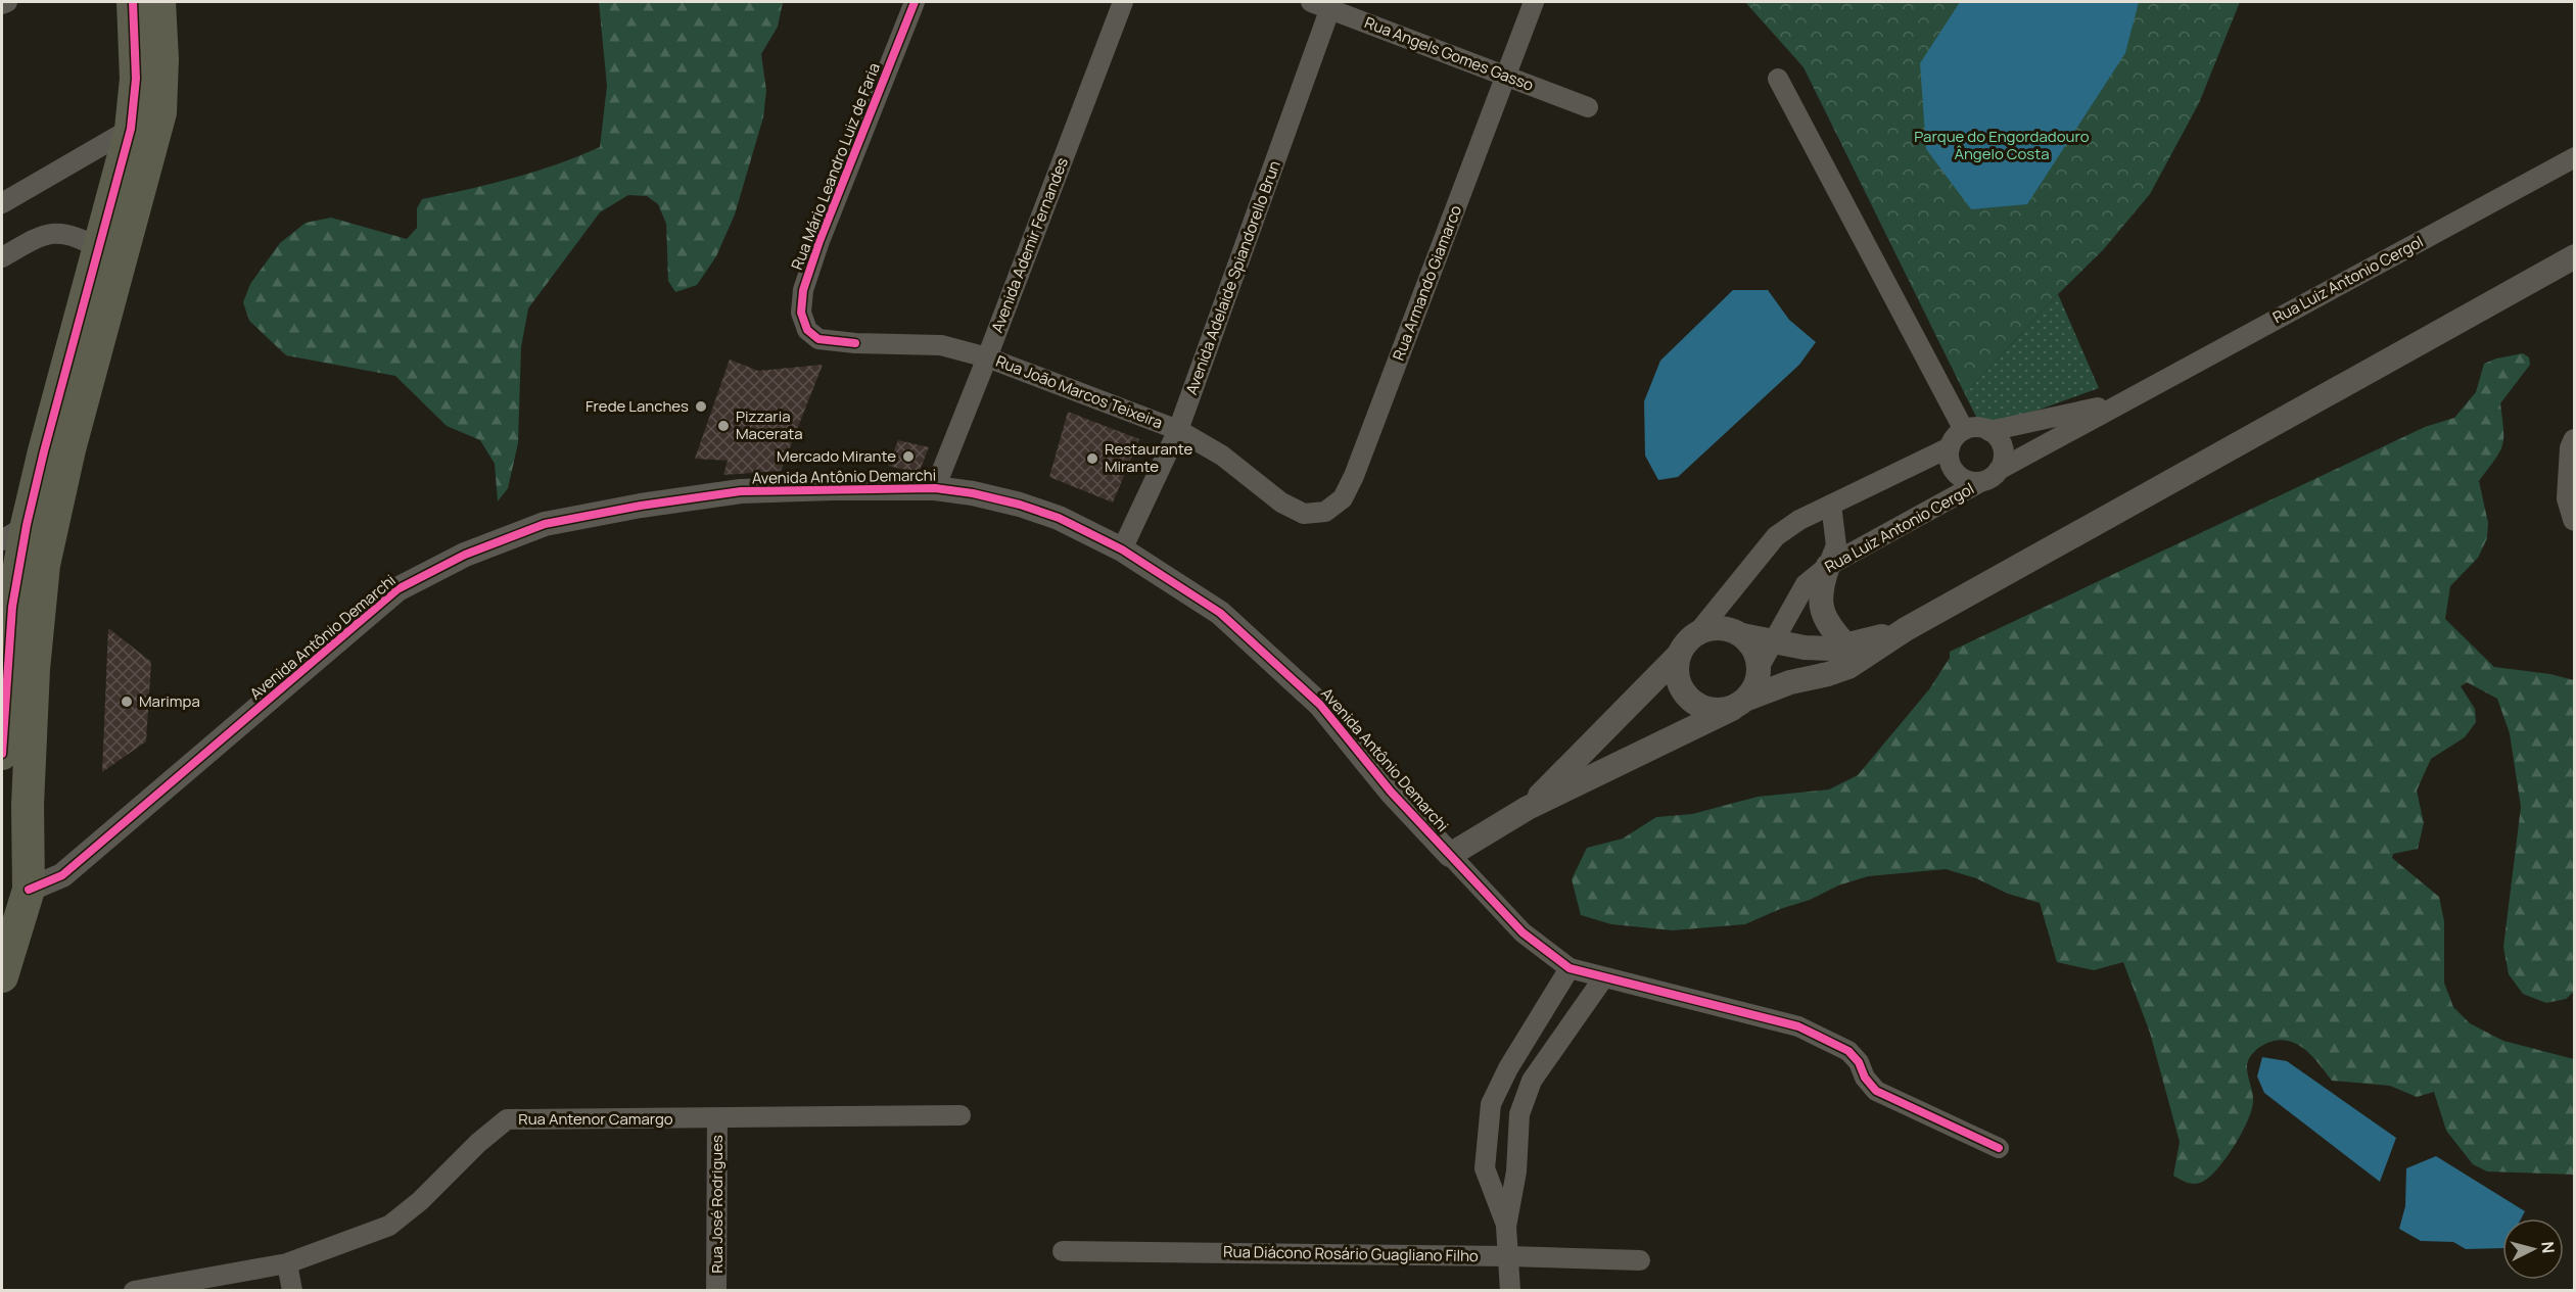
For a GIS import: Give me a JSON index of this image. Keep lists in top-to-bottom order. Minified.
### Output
{"streets":{"street":["Rua Angels Gomes Gasso","Rua Mário Leandro Luiz de Faria","Avenida Ademir Fernandes","Avenida Adelaide Spiandorello Brun","Rua Luiz Antonio Cergol","Rua Armando Giamarco","Rua João Marcos Teixeira","Avenida Antônio Demarchi","Rua Antenor Camargo","Rua José Rodrigues","Rua Diácono Rosário Guagliano Filho"]},"crossings":[["Rua Angels Gomes Gasso","Avenida Adelaide Spiandorello Brun"],["Rua Angels Gomes Gasso","Rua Armando Giamarco"],["Rua Mário Leandro Luiz de Faria","Rua João Marcos Teixeira"],["Avenida Ademir Fernandes","Rua João Marcos Teixeira"],["Avenida Ademir Fernandes","Avenida Antônio Demarchi"],["Avenida Adelaide Spiandorello Brun","Rua João Marcos Teixeira"],["Avenida Adelaide Spiandorello Brun","Avenida Antônio Demarchi"],["Rua Armando Giamarco","Rua João Marcos Teixeira"],["Rua Antenor Camargo","Rua José Rodrigues"]],"parks":["Parque do Engordadouro Ângelo Costa"],"places":["Frede Lanches","Pizzaria Macerata","Mercado Mirante","Restaurante Mirante","Marimpa"],"north":"right"}
